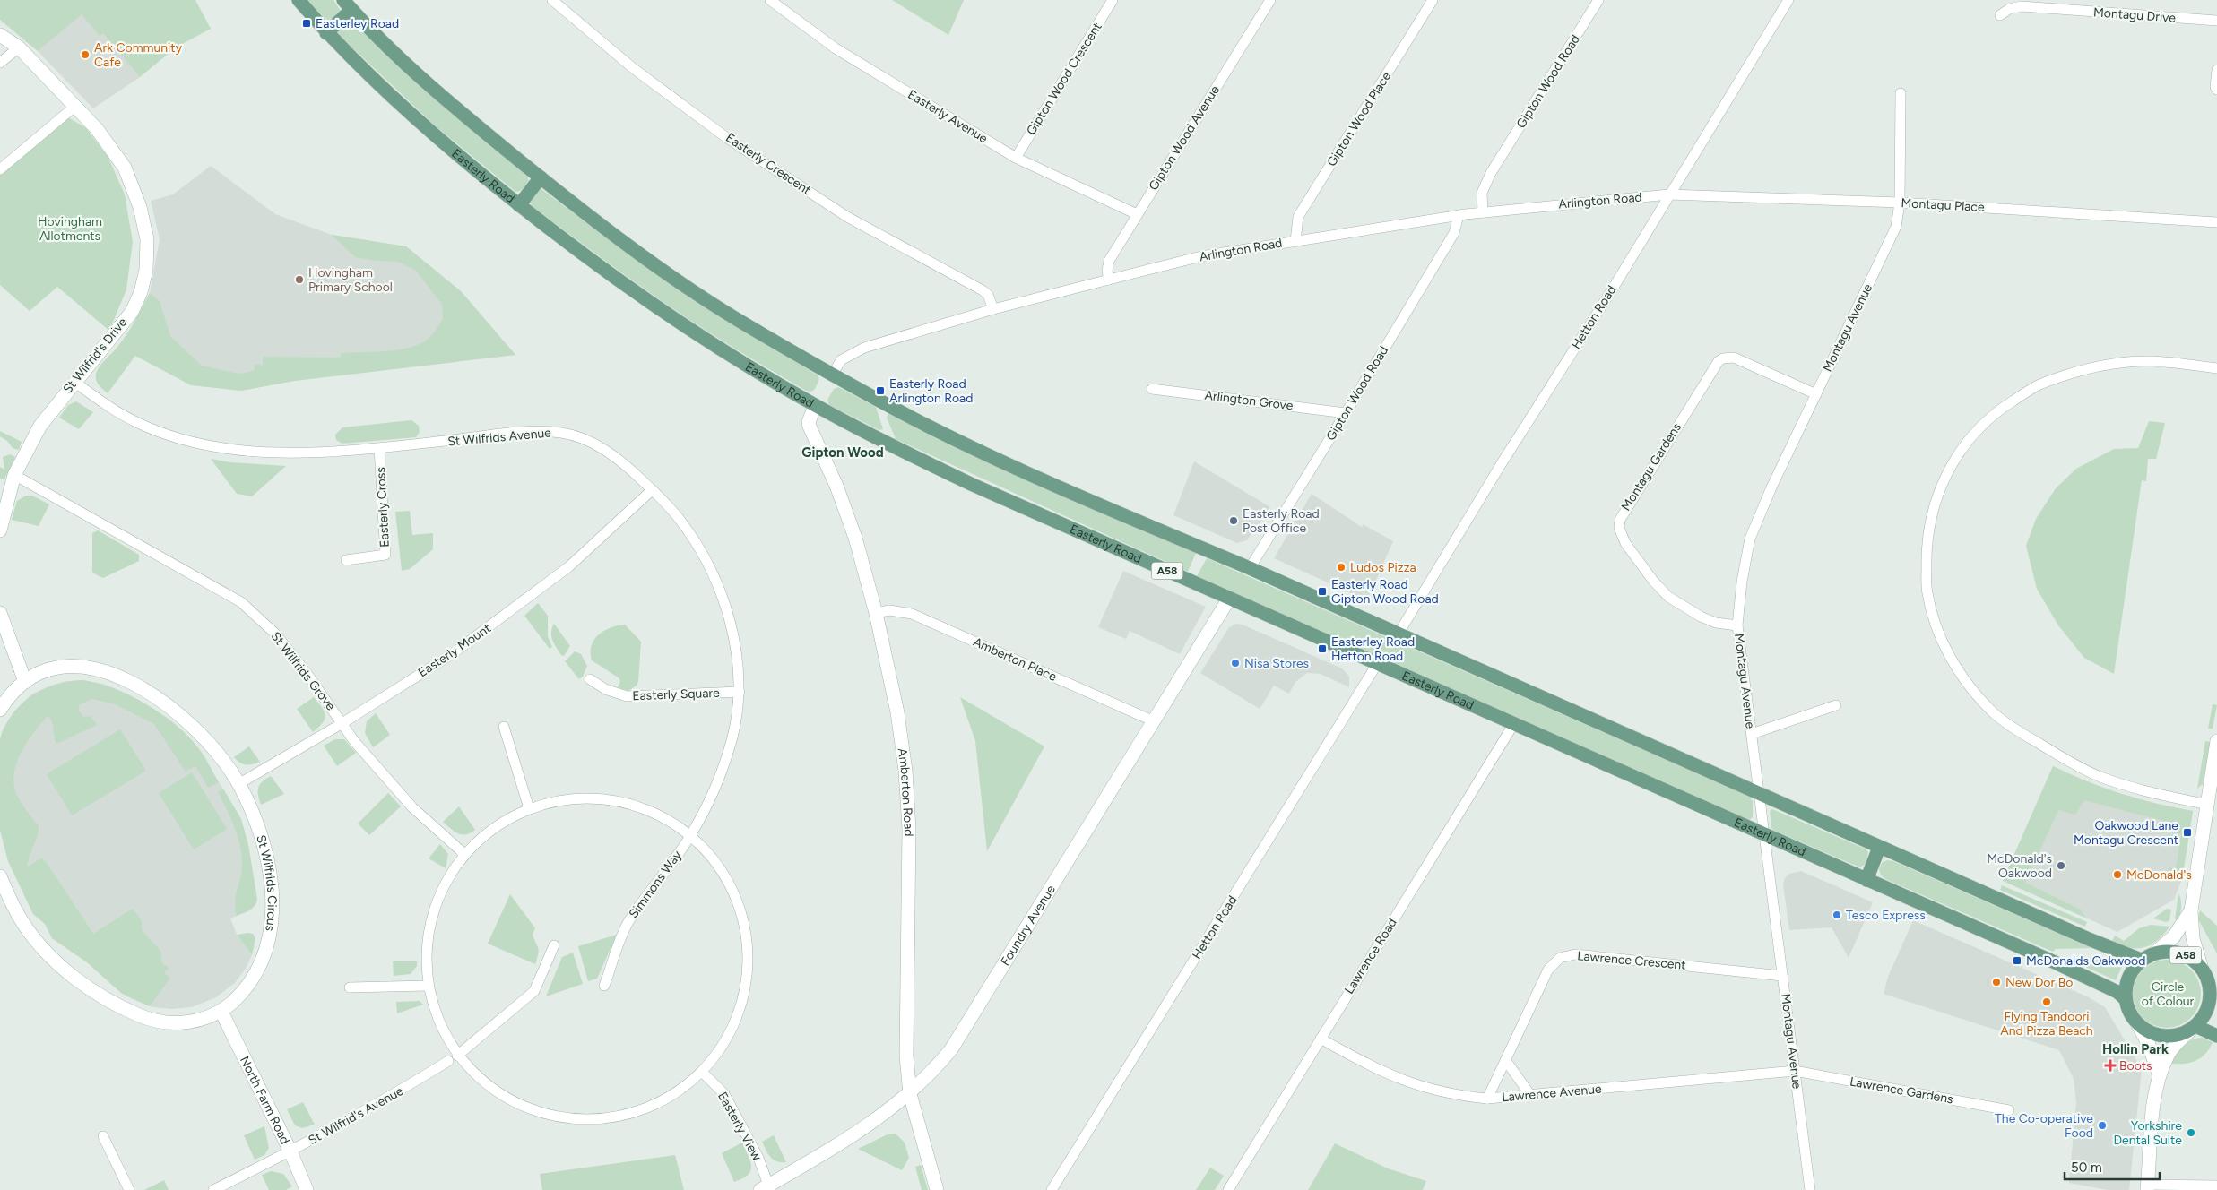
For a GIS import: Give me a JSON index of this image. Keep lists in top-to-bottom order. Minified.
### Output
{"streets":{"main road":["Easterly Road","A58"],"street":["Montagu Drive","Gipton Wood Crescent","Gipton Wood Road","Easterly Avenue","Gipton Wood Place","Gipton Wood Avenue","Easterly Crescent","Arlington Road","Montagu Place","Hetton Road","Montagu Avenue","St Wilfrid's Drive","Arlington Grove","St Wilfrids Avenue","Montagu Gardens","Easterly Cross","Easterly Mount","Amberton Place","St Wilfrids Grove","Easterly Square","Amberton Road","St Wilfrids Circus","Simmons Way","Foundry Avenue","Lawrence Road","Lawrence Crescent","Lawrence Gardens","Lawrence Avenue","North Farm Road","St Wilfrid's Avenue","Easterly View"]},"crossings":[["Gipton Wood Crescent","Easterly Avenue"],["Gipton Wood Road","Arlington Road"],["Gipton Wood Road","Arlington Grove"],["Gipton Wood Road","A58"],["Easterly Avenue","Gipton Wood Avenue"],["Gipton Wood Place","Arlington Road"],["Gipton Wood Avenue","Arlington Road"],["Easterly Crescent","Arlington Road"],["Easterly Road","Hetton Road"],["Easterly Road","Montagu Avenue"],["Easterly Road","A58"],["Easterly Road","Amberton Road"],["Easterly Road","Foundry Avenue"],["Easterly Road","Lawrence Road"],["Arlington Road","Montagu Place"],["Arlington Road","Hetton Road"],["Arlington Road","A58"],["Montagu Place","Hetton Road"],["Montagu Place","Montagu Avenue"],["Hetton Road","A58"],["Montagu Avenue","Montagu Gardens"],["Montagu Avenue","A58"],["Montagu Avenue","Lawrence Crescent"],["Montagu Avenue","Lawrence Gardens"],["Montagu Avenue","Lawrence Avenue"],["St Wilfrid's Drive","St Wilfrids Avenue"],["St Wilfrid's Drive","St Wilfrids Grove"],["St Wilfrids Avenue","Easterly Cross"],["St Wilfrids Avenue","Easterly Mount"],["St Wilfrids Avenue","Easterly Square"],["St Wilfrids Avenue","Simmons Way"],["Easterly Mount","St Wilfrids Grove"],["Easterly Mount","St Wilfrids Circus"],["Amberton Place","Amberton Road"],["Amberton Place","Foundry Avenue"],["Amberton Road","Foundry Avenue"],["St Wilfrids Circus","North Farm Road"],["Foundry Avenue","Easterly View"],["Lawrence Road","Lawrence Avenue"],["Lawrence Crescent","Lawrence Avenue"],["Lawrence Gardens","Lawrence Avenue"],["North Farm Road","St Wilfrid's Avenue"]],"districts":["Gipton Wood","Hollin Park"],"parks":["Hovingham Allotments","Circle of Colour"],"places":{"transit":["Easterley Road","Easterly Road Arlington Road","Easterly Road Gipton Wood Road","Easterley Road Hetton Road","Oakwood Lane Montagu Crescent","McDonalds Oakwood"],"other":["Ark Community Cafe","Hovingham Primary School","Easterly Road Post Office","Ludos Pizza","Nisa Stores","McDonald's Oakwood","McDonald's","Tesco Express","New Dor Bo","Flying Tandoori And Pizza Beach","The Co-operative Food","Yorkshire Dental Suite"],"health":["Boots"]},"scale_bar":"50 m"}
